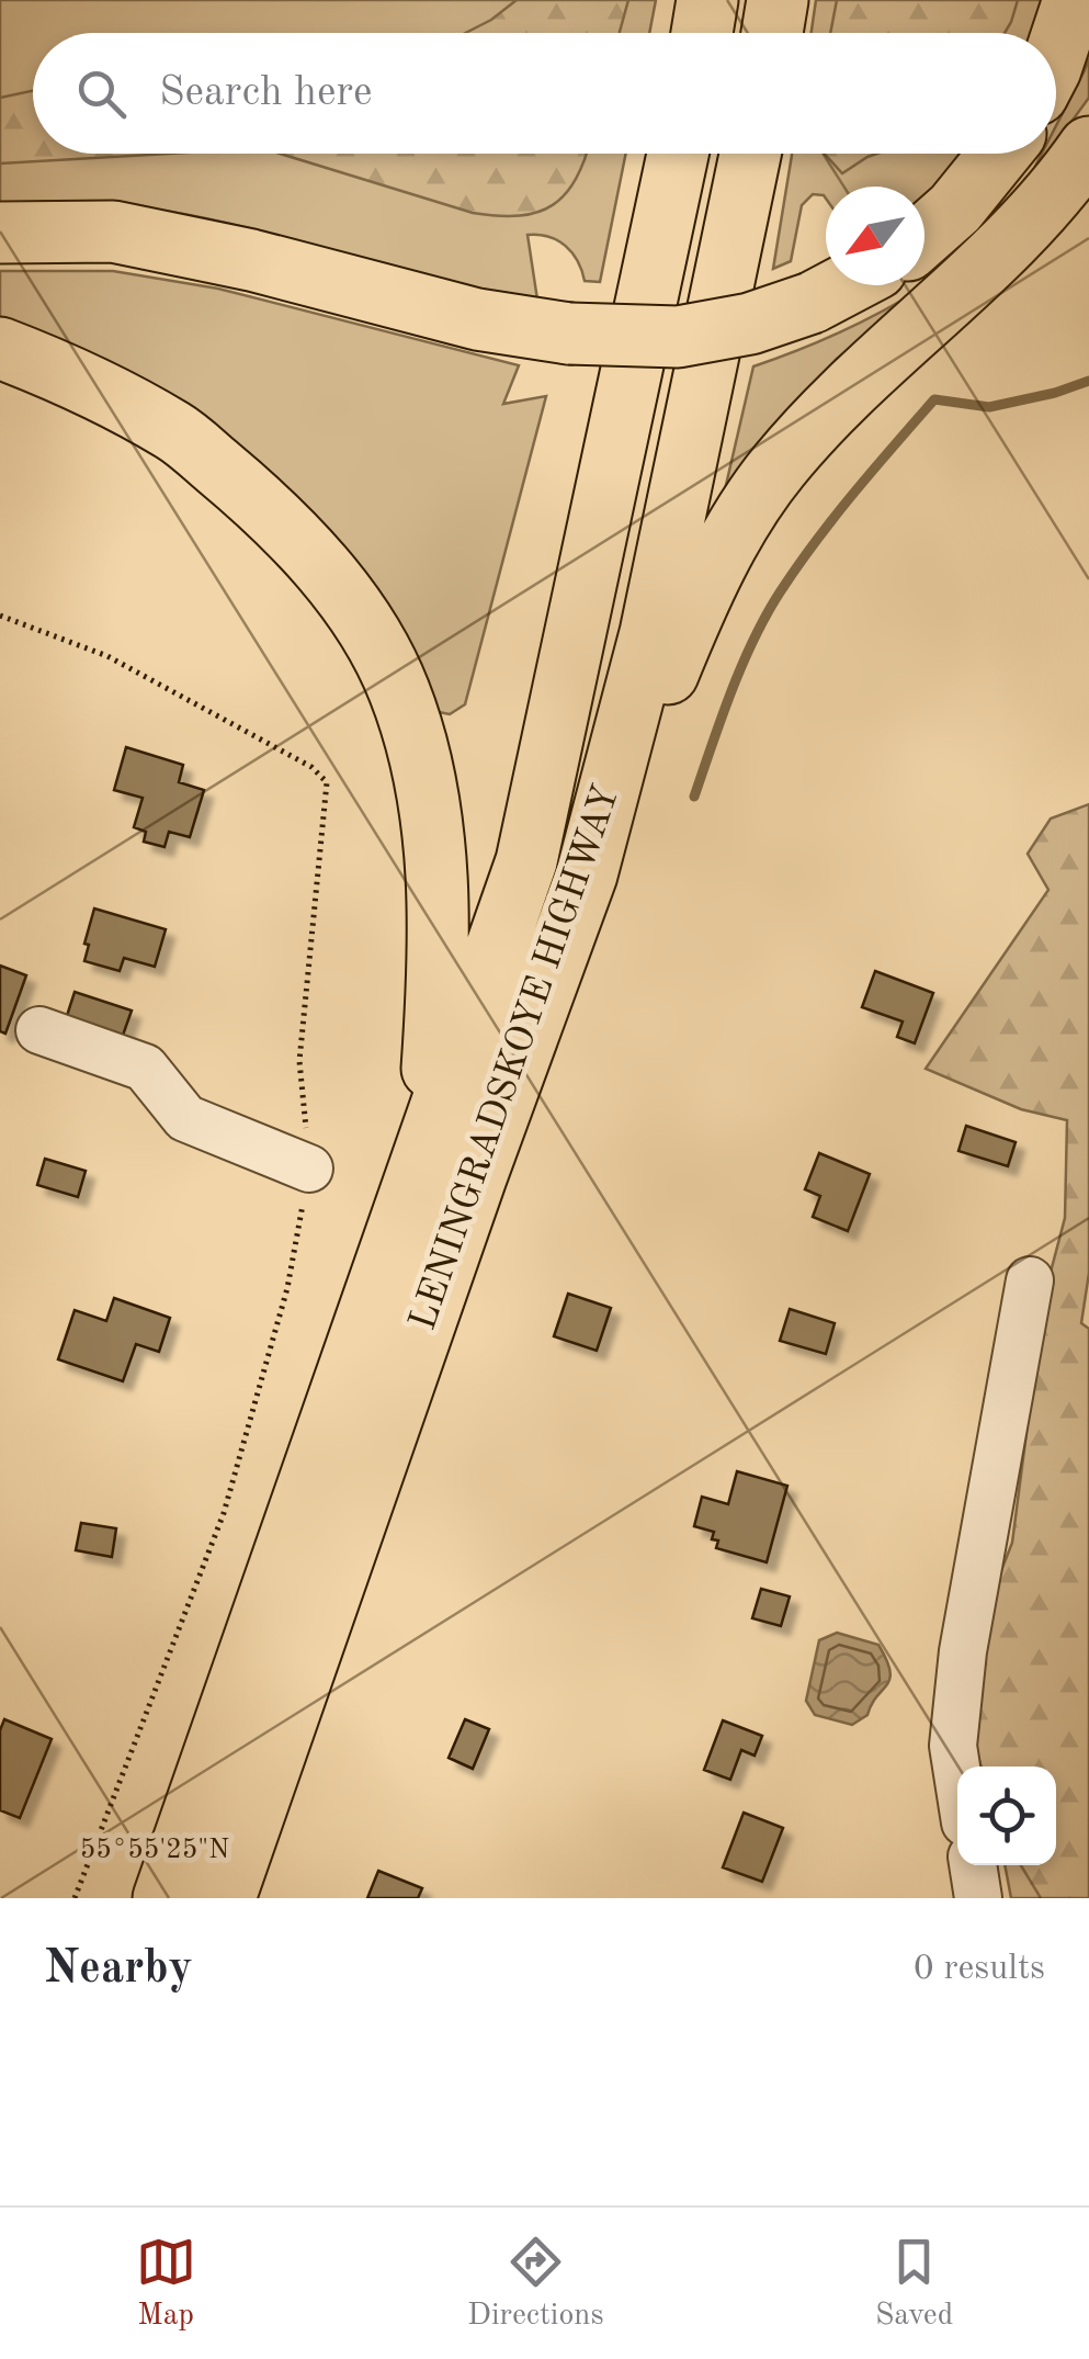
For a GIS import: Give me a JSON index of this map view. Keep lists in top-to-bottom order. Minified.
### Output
{"streets":{"highway":["LENINGRADSKOYE HIGHWAY"]},"north":"bottom left","page":{"search":"Search here","heading":["Nearby","0 results"],"nav":["Map","Directions","Saved"]},"coordinates":["55°55'25\"N"]}
